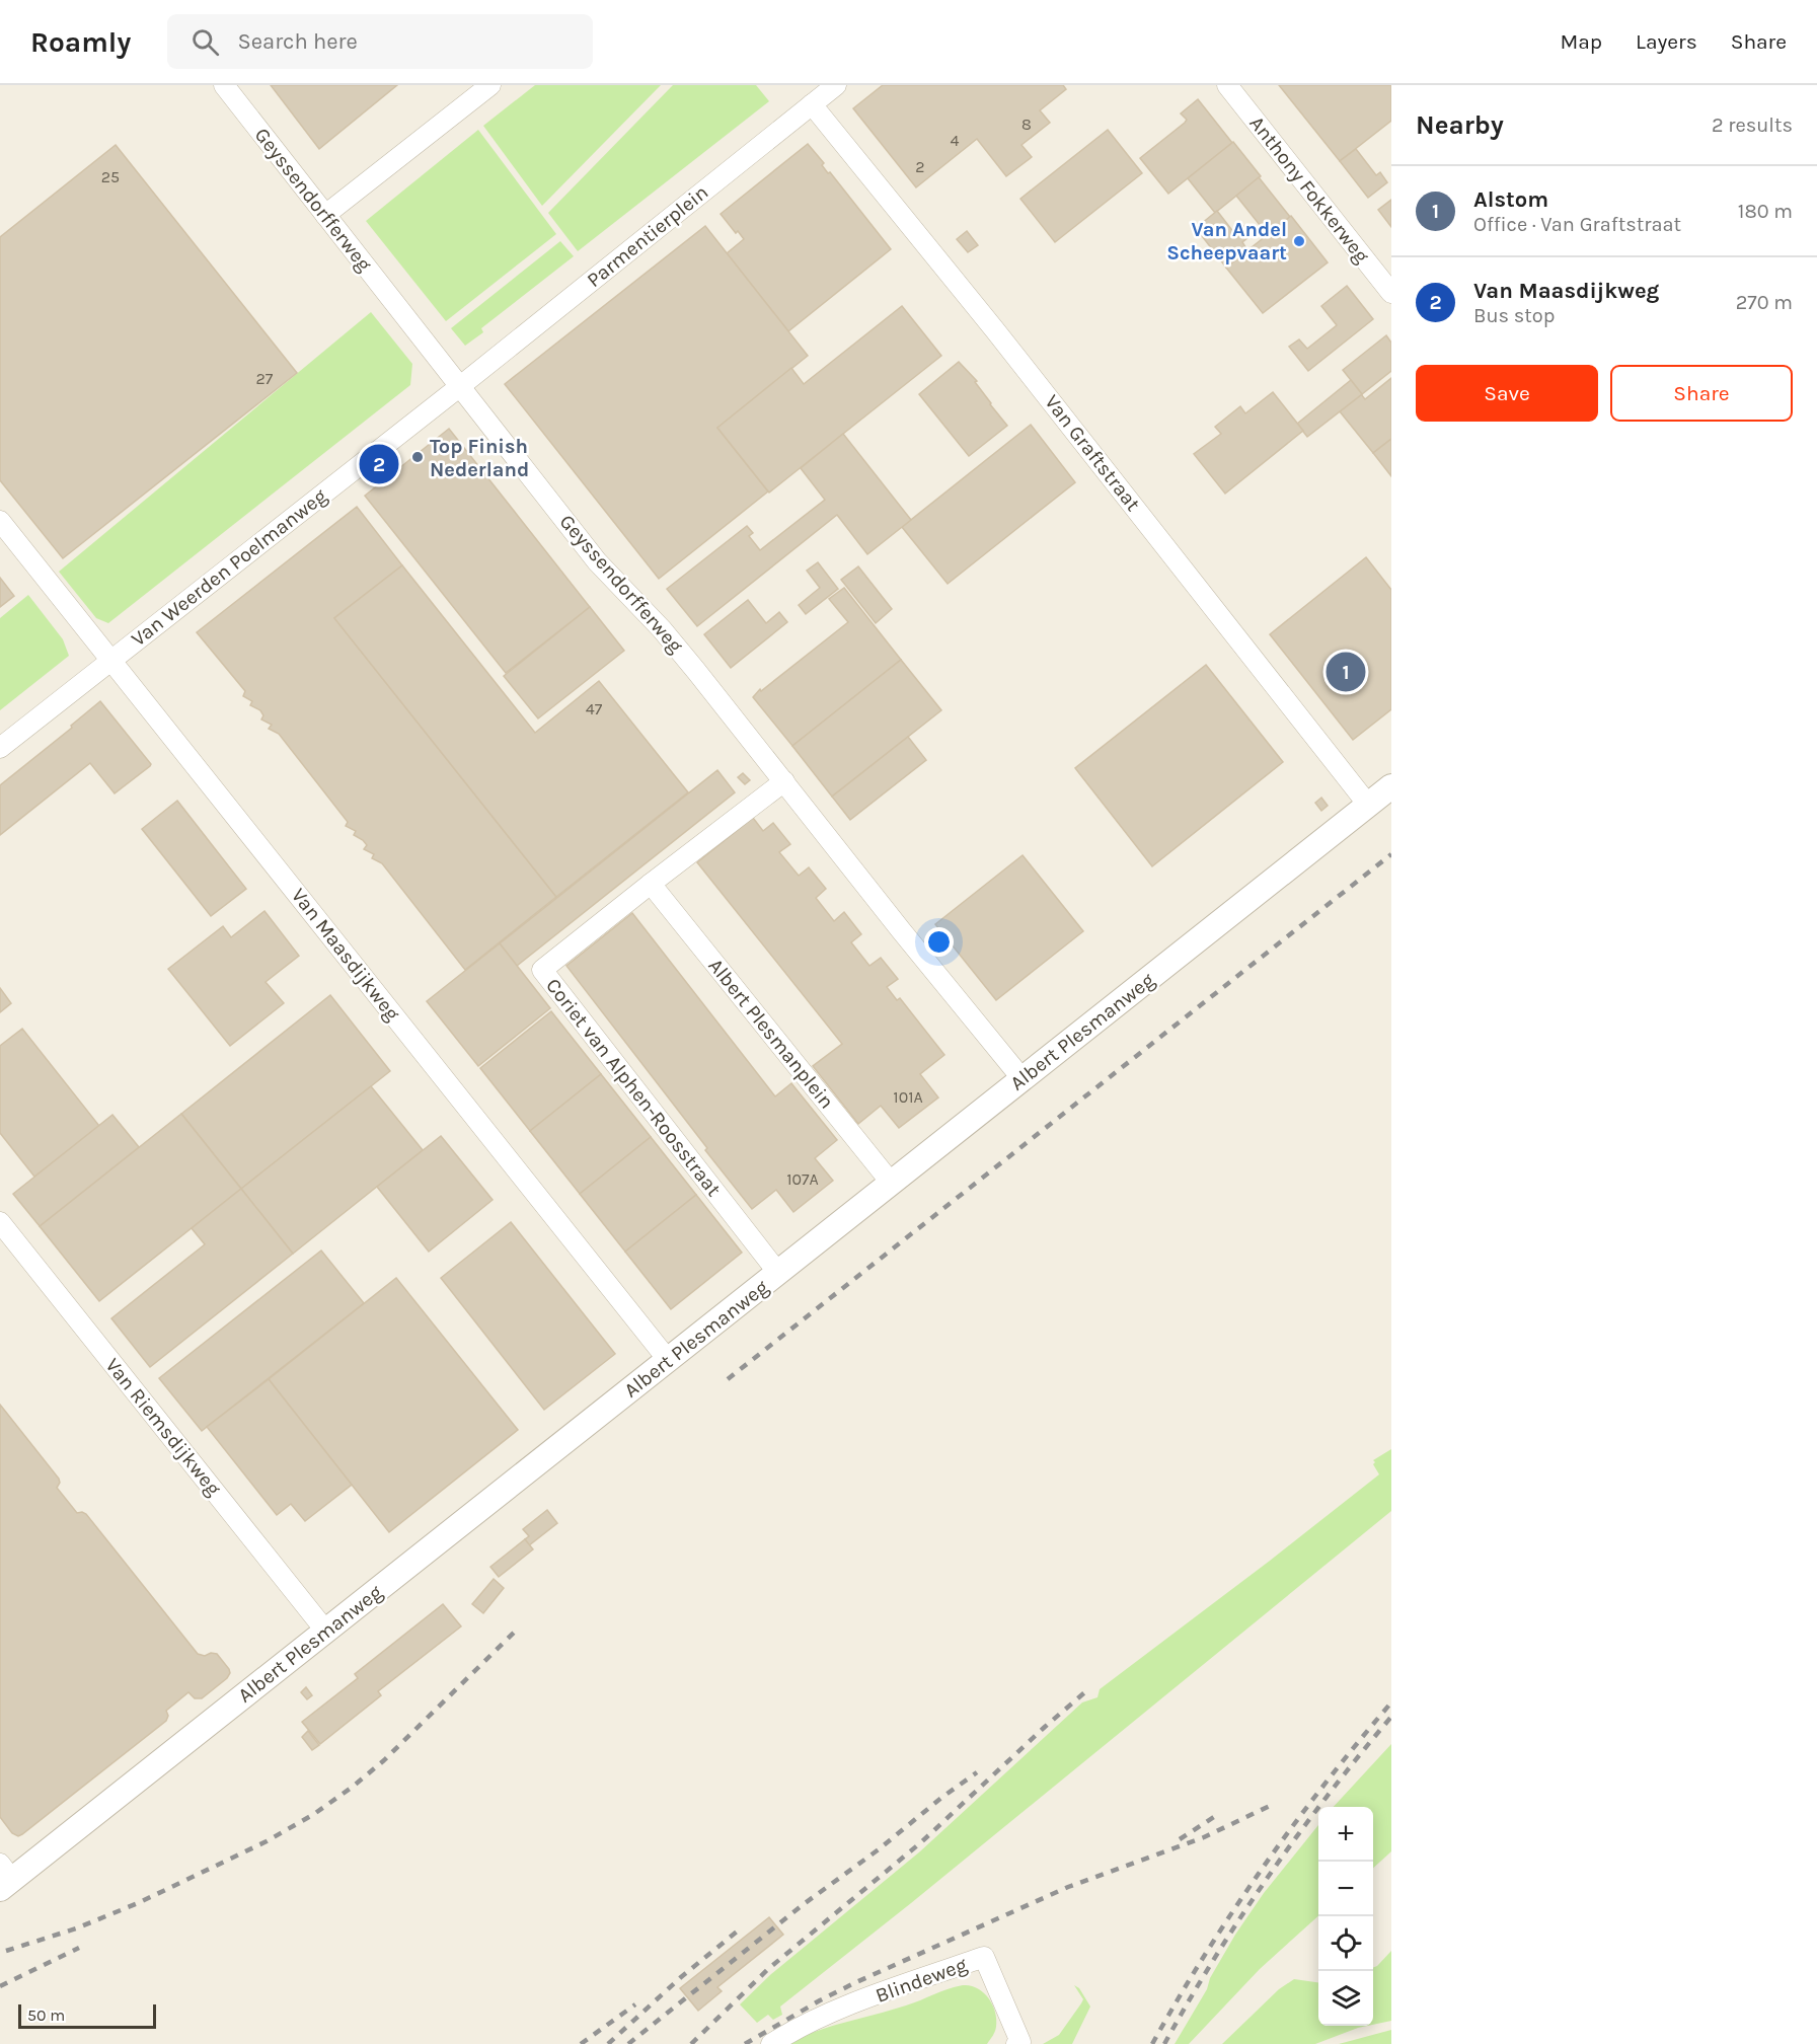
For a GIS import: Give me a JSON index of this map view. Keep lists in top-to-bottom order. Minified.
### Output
{"streets":{"street":["Anthony Fokkerweg","Geyssendorfferweg","Parmentierplein","Van Graftstraat","Van Weerden Poelmanweg","Van Maasdijkweg","Albert Plesmanweg","Albert Plesmanplein","Coriet van Alphen-Roosstraat","Van Riemsdijkweg","Blindeweg"]},"crossings":[["Geyssendorfferweg","Parmentierplein"],["Geyssendorfferweg","Van Weerden Poelmanweg"],["Geyssendorfferweg","Albert Plesmanweg"],["Geyssendorfferweg","Coriet van Alphen-Roosstraat"],["Parmentierplein","Van Graftstraat"],["Parmentierplein","Van Weerden Poelmanweg"],["Van Graftstraat","Albert Plesmanweg"],["Van Weerden Poelmanweg","Van Maasdijkweg"],["Van Maasdijkweg","Albert Plesmanweg"],["Albert Plesmanweg","Albert Plesmanplein"],["Albert Plesmanweg","Coriet van Alphen-Roosstraat"],["Albert Plesmanweg","Van Riemsdijkweg"],["Albert Plesmanplein","Coriet van Alphen-Roosstraat"]],"places":["Van Andel Scheepvaart","Top Finish Nederland"],"house_numbers":["8","4","2","25","27","47","101A","107A"],"scale_bar":"50 m","page":{"header":"Roamly","search":"Search here","nav":["Map","Layers","Share"],"heading":["Nearby","2 results"],"list":[{"mark":"1","name":"Alstom","note":"Office · Van Graftstraat","value":"180 m"},{"mark":"2","name":"Van Maasdijkweg","note":"Bus stop","value":"270 m"}],"buttons":["Save","Share"],"pins":["2","1"],"map_buttons":["+","−"],"scale":"50 m"}}
